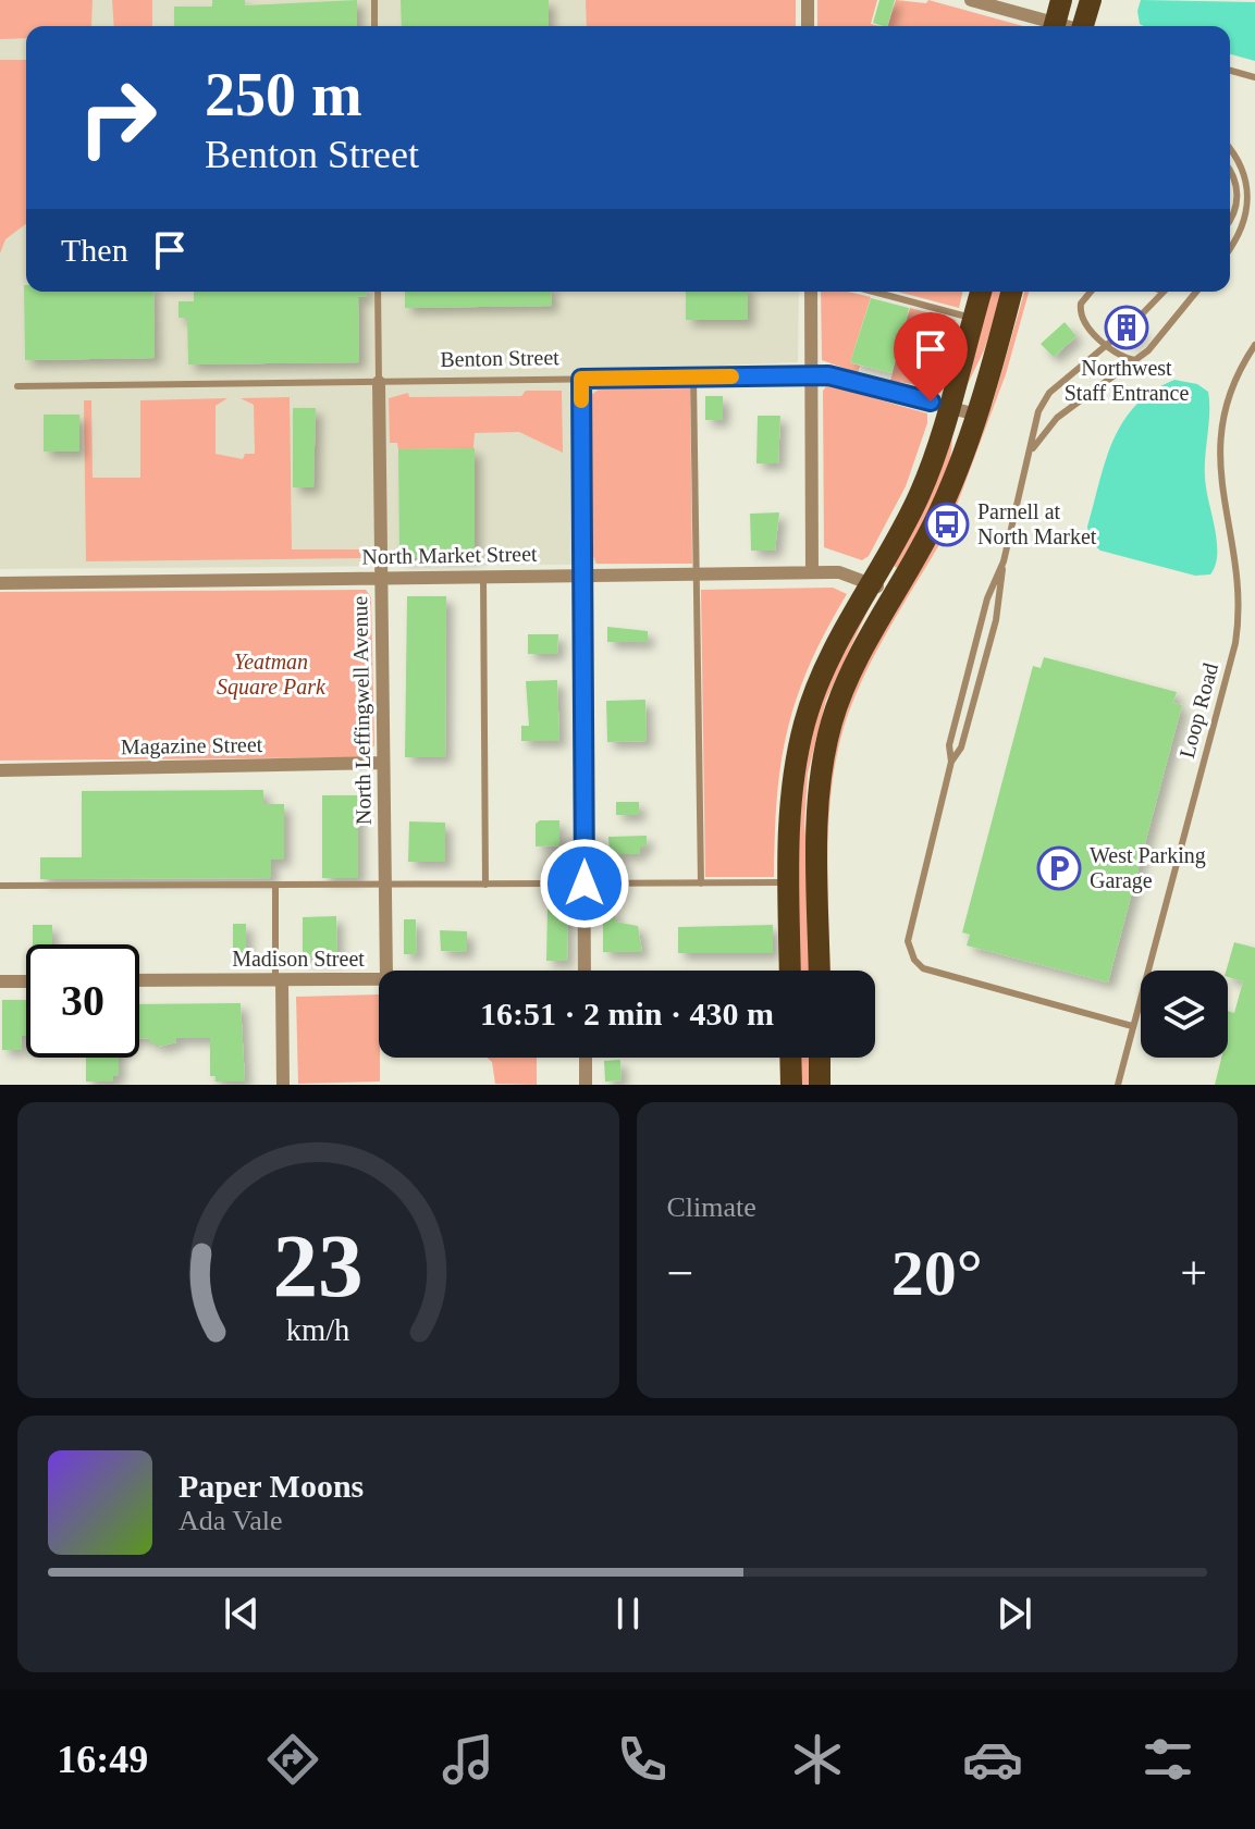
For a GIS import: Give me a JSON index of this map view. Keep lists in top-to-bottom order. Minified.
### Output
{"streets":{"street":["Benton Street","North Market Street","North Leffingwell Avenue","Magazine Street","Madison Street"],"lane":["Loop Road"]},"crossings":[["Benton Street","North Leffingwell Avenue"],["North Market Street","North Leffingwell Avenue"],["North Leffingwell Avenue","Magazine Street"]],"parks":["Yeatman Square Park"],"places":{"building":["Northwest Staff Entrance"],"bus stop":["Parnell at North Market"],"parking":["West Parking Garage"]},"page":{"turn":["250 m","Benton Street"],"then":"Then","limit":"30","trip":"16:51 · 2 min · 430 m","tile":"Climate","heat":["−","20°","+"],"song":["Paper Moons","Ada Vale"],"tabs":"16:49","gauge":["23","km/h"]}}
